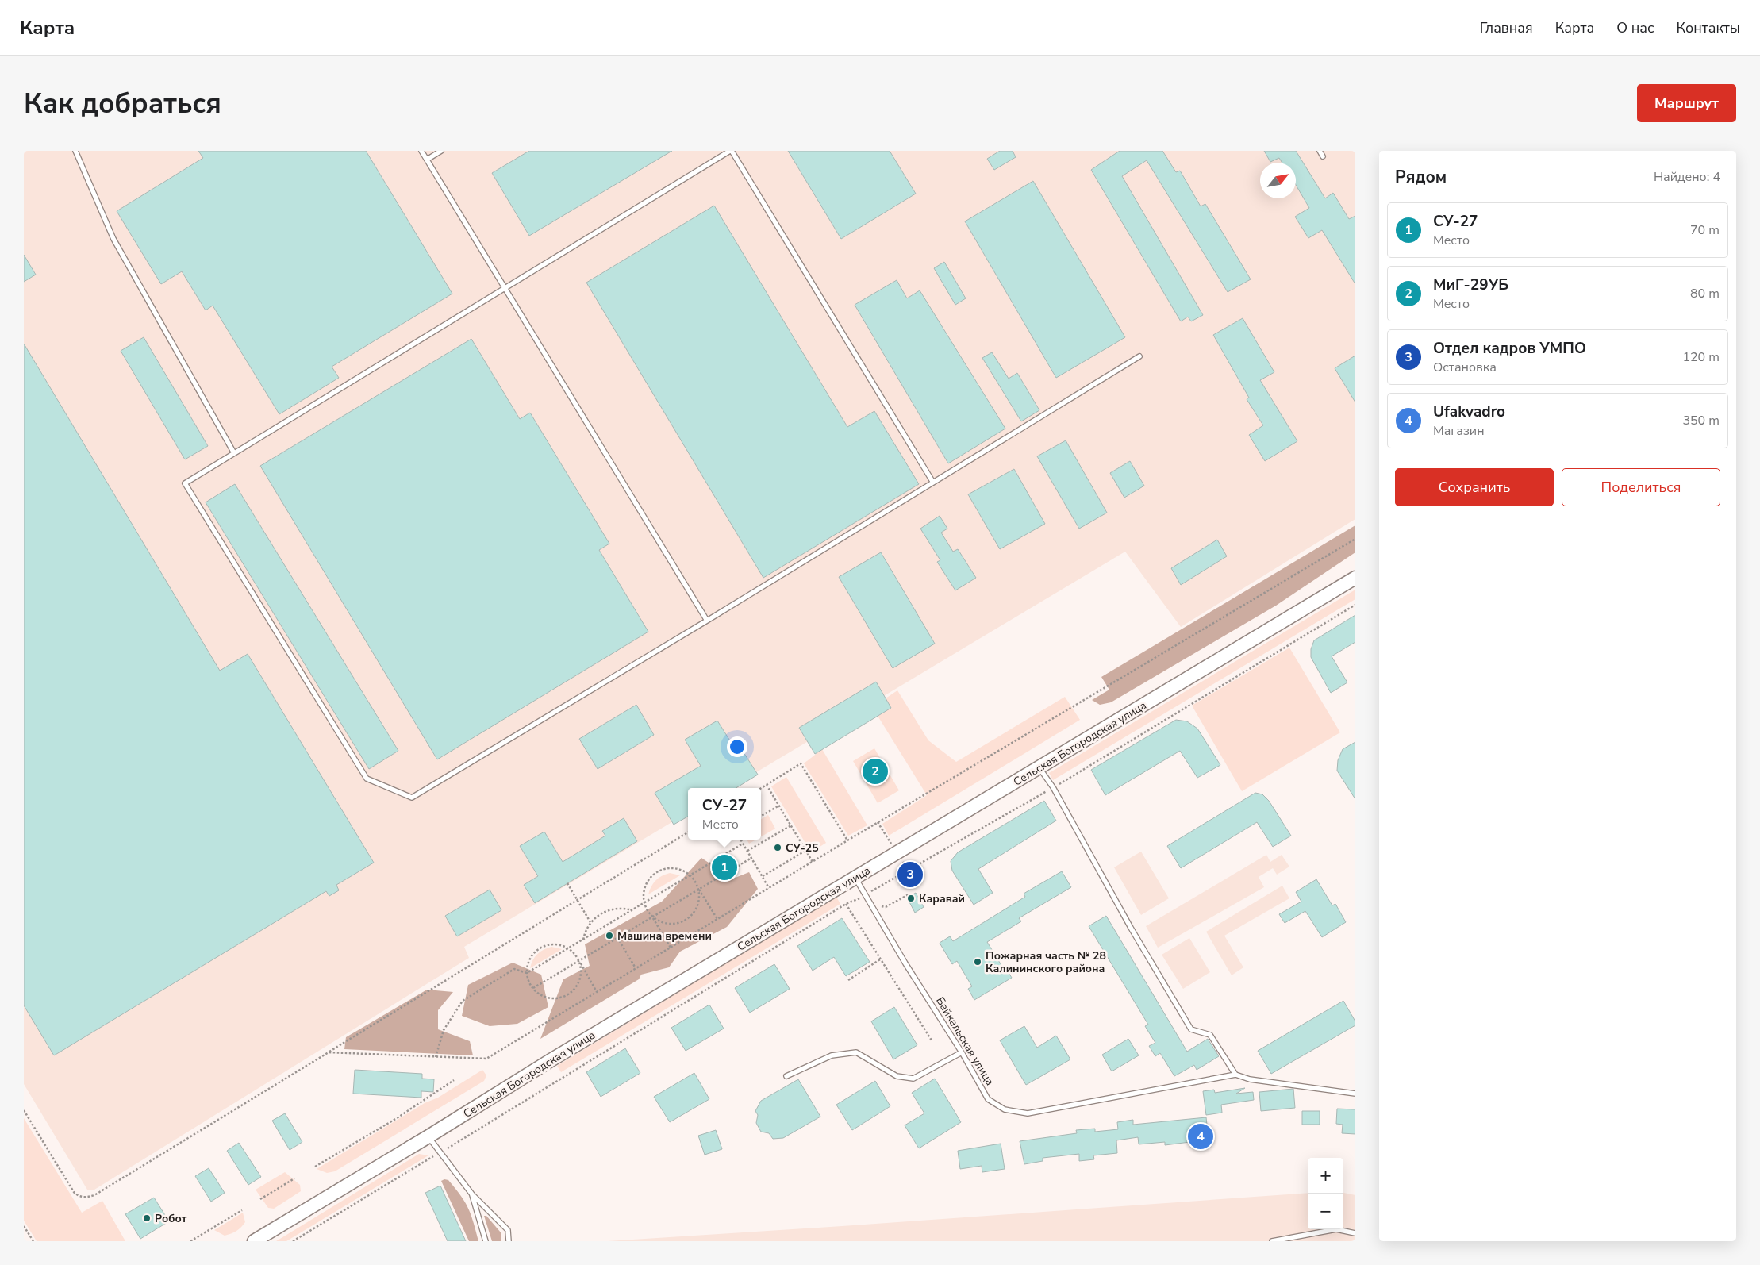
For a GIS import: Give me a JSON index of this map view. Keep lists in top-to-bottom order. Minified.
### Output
{"streets":{"main road":["Сельская Богородская улица"],"lane":["Байкальская улица"]},"crossings":[["Сельская Богородская улица","Байкальская улица"]],"places":["СУ-25","Каравай","Машина времени","Пожарная часть № 28 Калининского района","Робот"],"north":"top right","page":{"header":"Карта","nav":["Главная","Карта","О нас","Контакты"],"buttons":["Маршрут",["Сохранить","Поделиться"]],"title":"Как добраться","heading":["Рядом","Найдено: 4"],"list":[{"mark":"1","name":"СУ-27","note":"Место","value":"70 m"},{"mark":"2","name":"МиГ-29УБ","note":"Место","value":"80 m"},{"mark":"3","name":"Отдел кадров УМПО","note":"Остановка","value":"120 m"},{"mark":"4","name":"Ufakvadro","note":"Магазин","value":"350 m"}],"pins":["2","1","3","4"],"popup":["СУ-27","Место"],"map_buttons":["+","−"]}}
